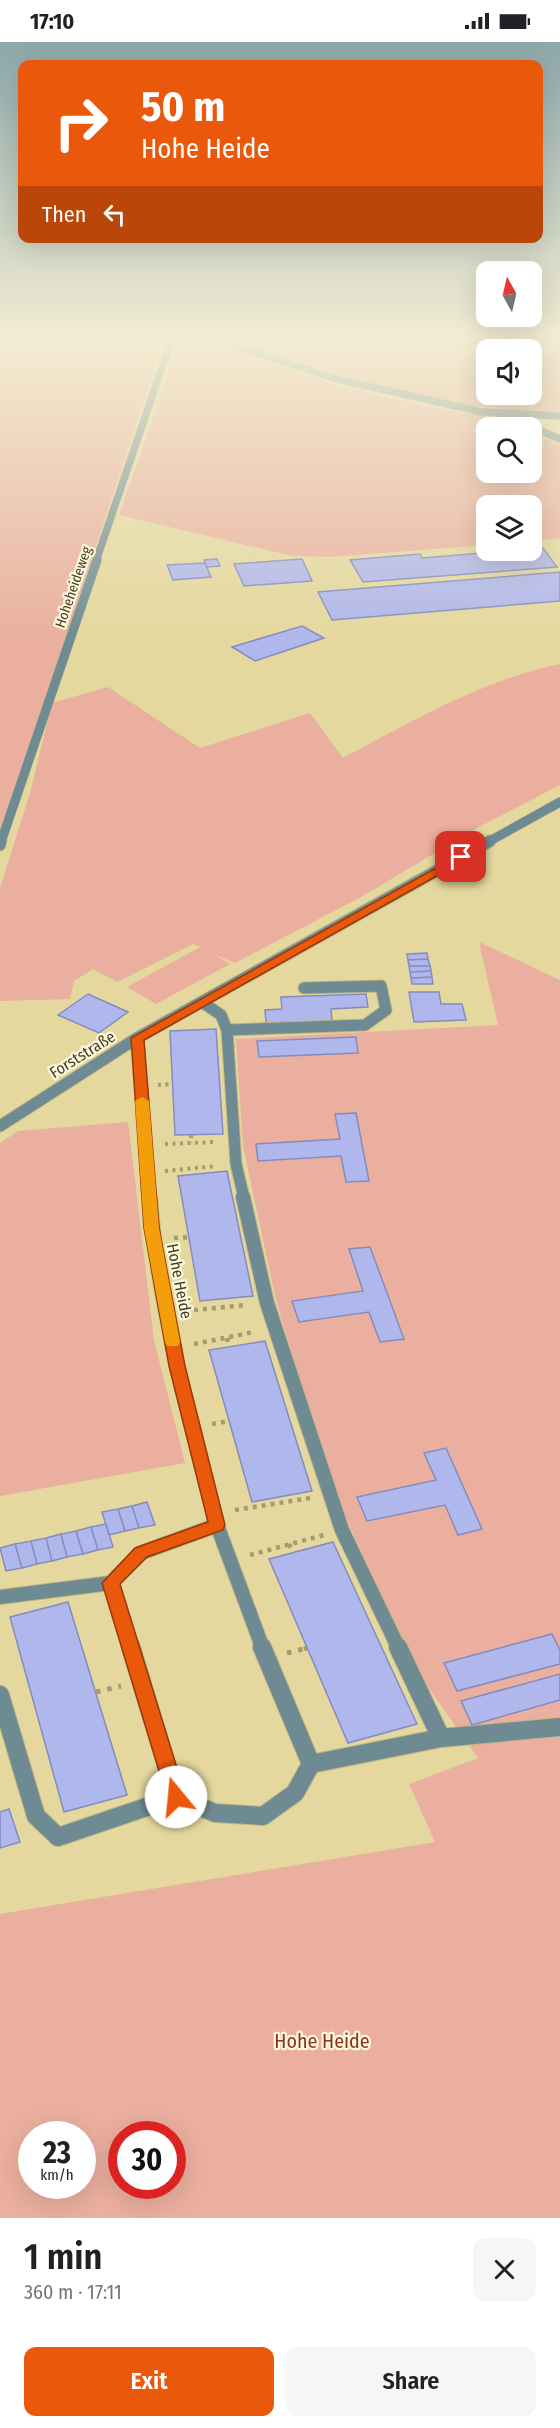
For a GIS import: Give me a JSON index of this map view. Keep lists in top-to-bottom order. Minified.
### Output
{"streets":{"street":["Hoheheideweg","Forststraße","Hohe Heide"]},"crossings":[["Forststraße","Hohe Heide"]],"parks":["Hohe Heide"],"north":"top","page":{"status":"17:10","turn":["50 m","Hohe Heide"],"then":"Then","speed":"23 km/h","limit":"30","heading":["1 min","360 m · 17:11"],"buttons":["Exit","Share"]}}
